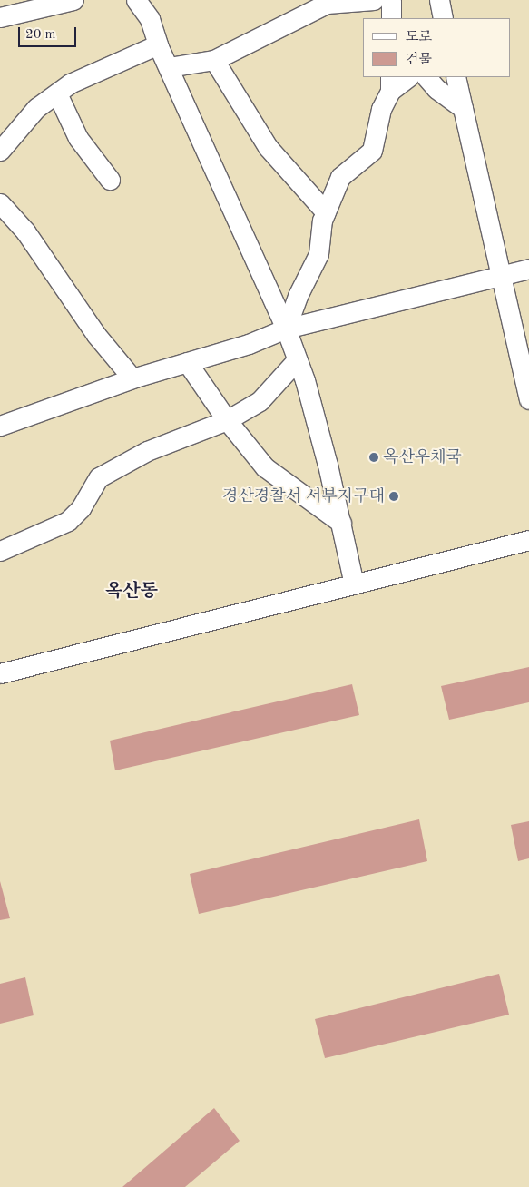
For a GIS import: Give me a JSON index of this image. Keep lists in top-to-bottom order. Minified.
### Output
{"districts":["옥산동"],"places":["옥산우체국","경산경찰서 서부지구대"],"legend":["도로","건물"],"scale_bar":"20 m"}
